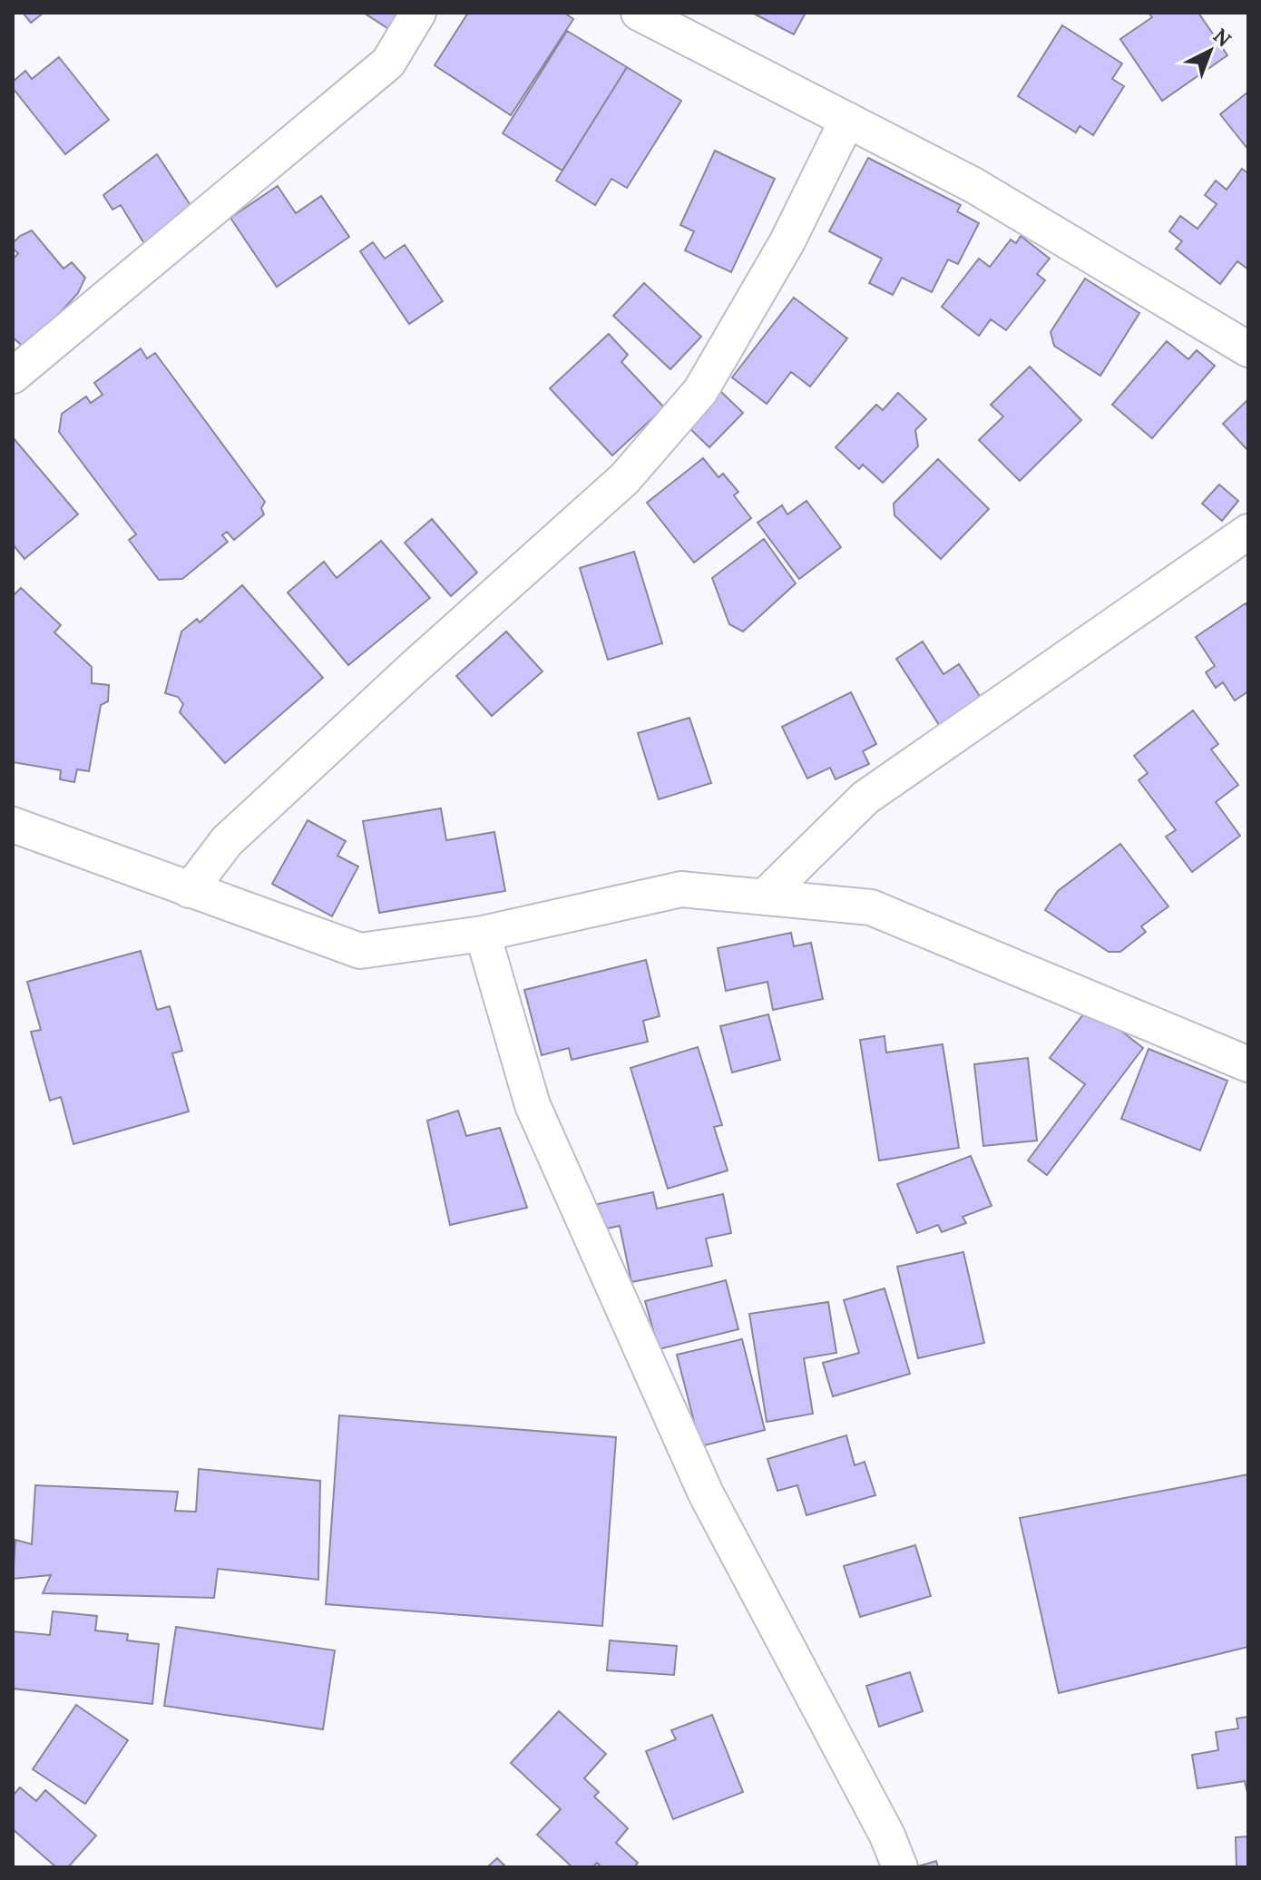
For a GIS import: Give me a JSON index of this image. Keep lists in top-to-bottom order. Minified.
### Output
{"north":"top right"}
